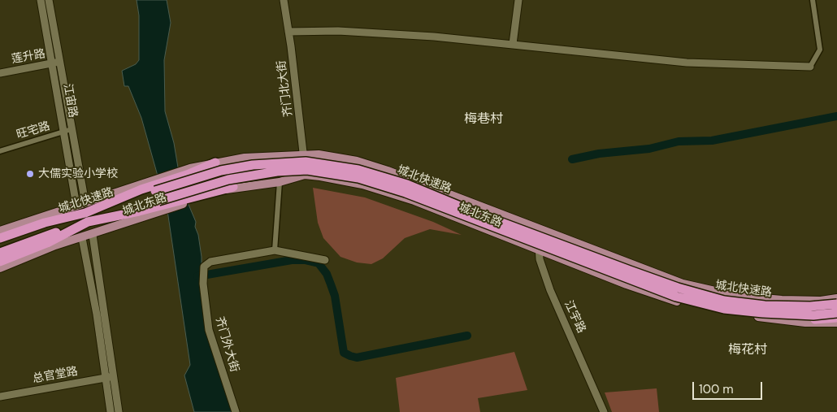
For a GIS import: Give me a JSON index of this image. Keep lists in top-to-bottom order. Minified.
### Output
{"streets":{"highway":["城北快速路"],"main road":["莲升路","齐门北大街","江宙路","城北东路","江宇路","齐门外大街","总官堂路"],"street":["旺宅路"]},"crossings":[["莲升路","江宙路"],["齐门北大街","城北东路"],["江宙路","旺宅路"],["江宙路","城北东路"],["城北东路","江宇路"]],"districts":["梅巷村","梅花村"],"places":["大儒实验小学校"],"scale_bar":"100 m"}
